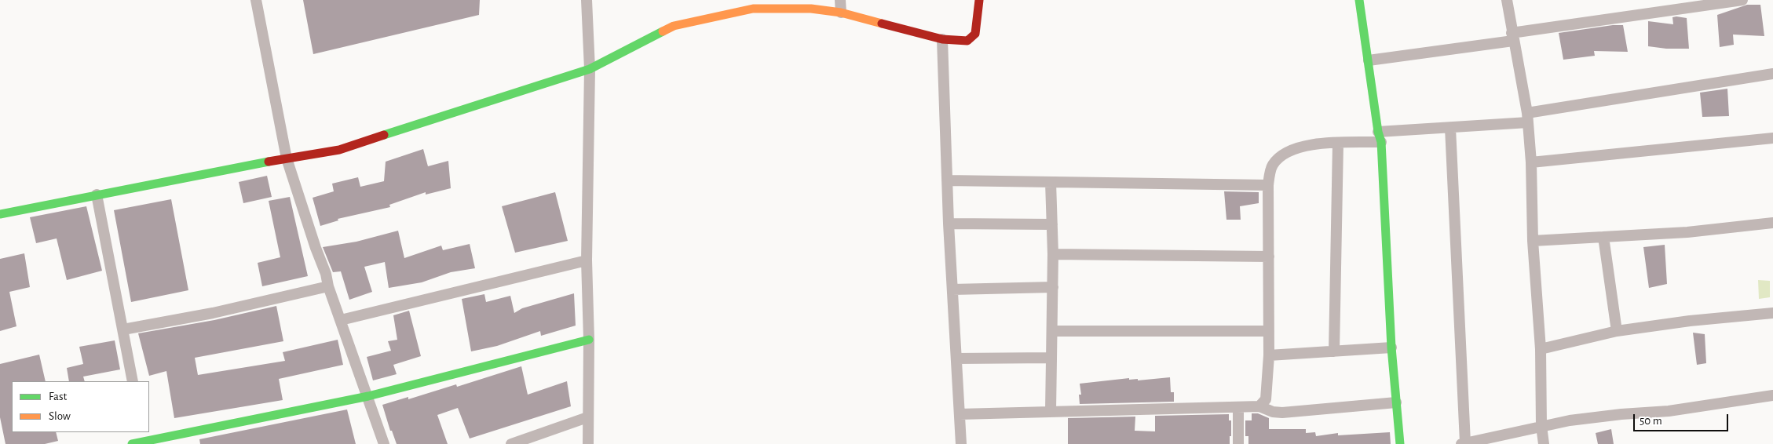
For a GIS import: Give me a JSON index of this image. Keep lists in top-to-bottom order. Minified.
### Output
{"legend":["Fast","Slow"],"scale_bar":"50 m"}
